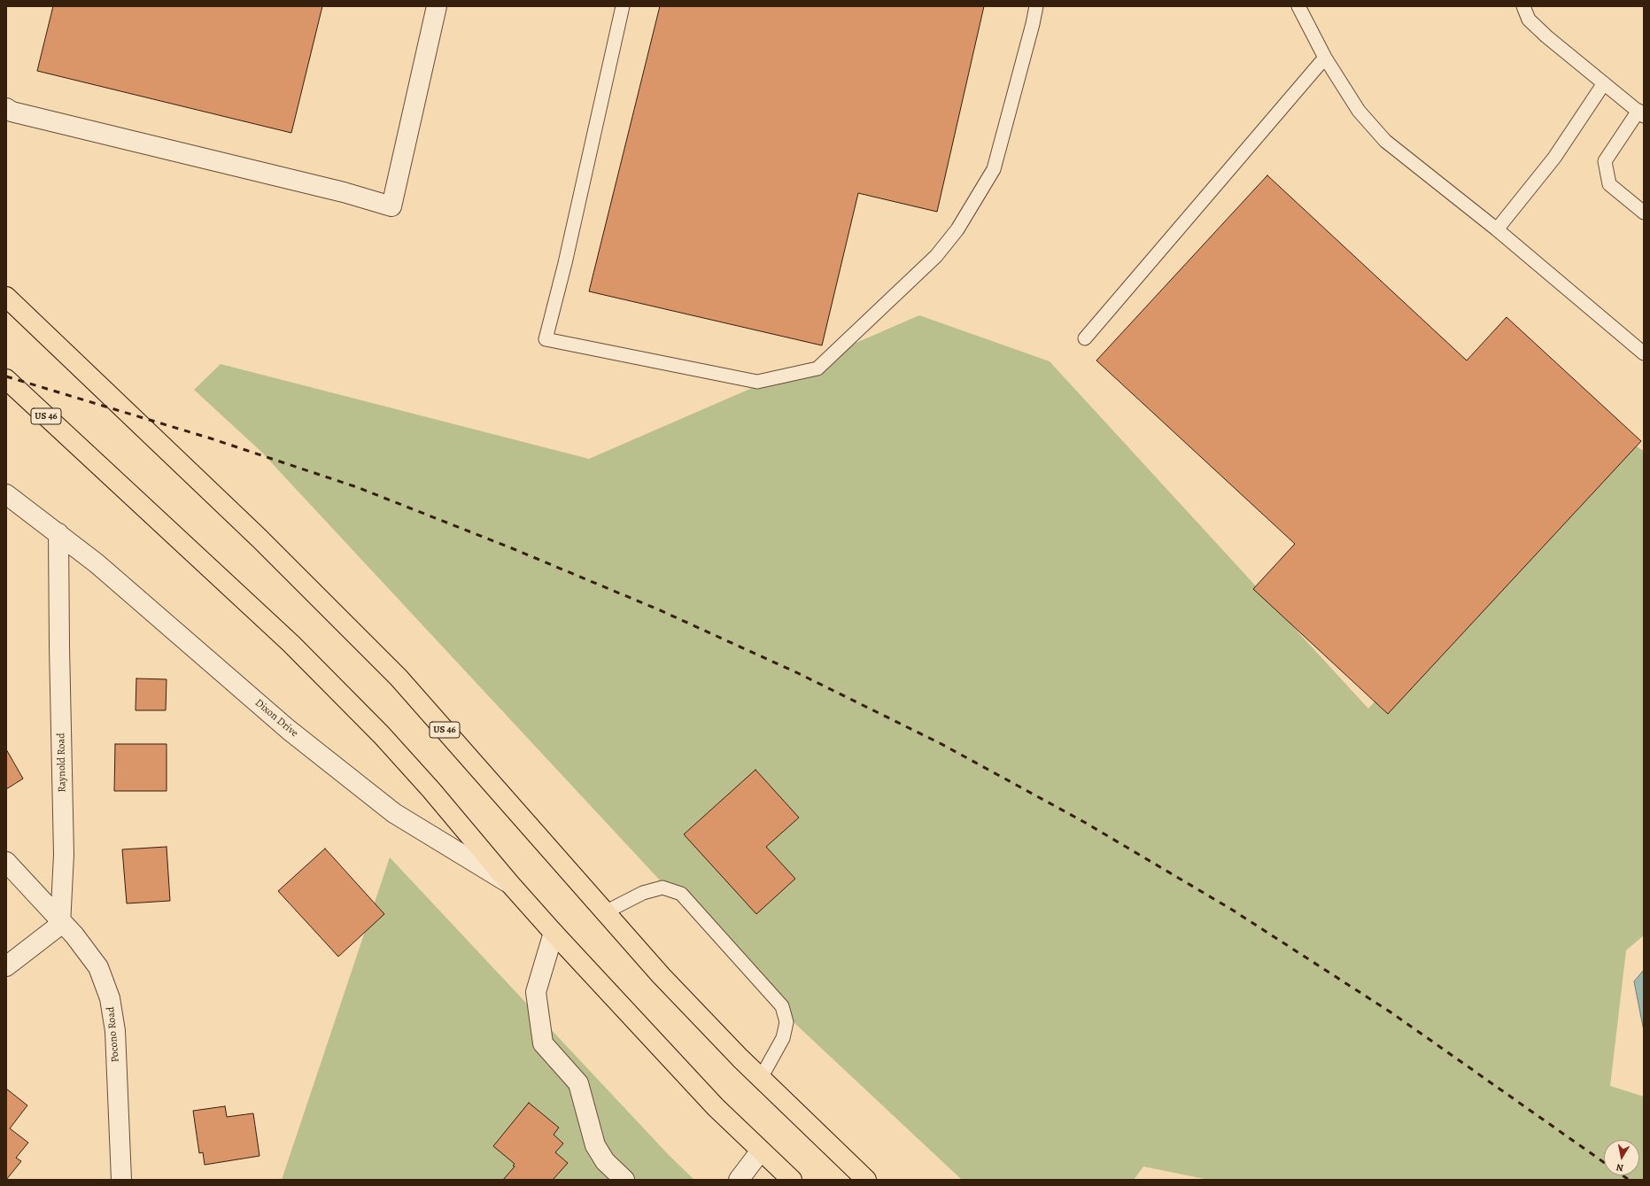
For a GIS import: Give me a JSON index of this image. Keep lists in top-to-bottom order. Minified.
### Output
{"streets":{"highway":["US 46"],"street":["Dixon Drive","Raynold Road","Pocono Road"]},"crossings":[["US 46","Dixon Drive"],["Dixon Drive","Raynold Road"],["Raynold Road","Pocono Road"]],"north":"bottom"}
